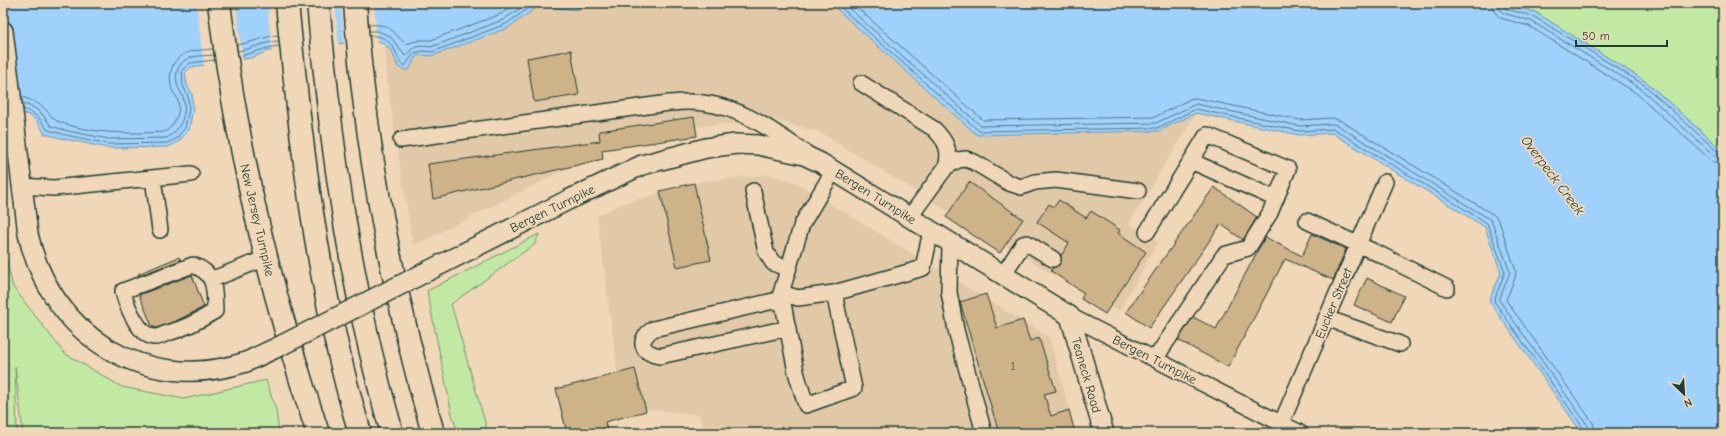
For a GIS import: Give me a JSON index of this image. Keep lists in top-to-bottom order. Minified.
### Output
{"streets":{"highway":["New Jersey Turnpike"],"main road":["Bergen Turnpike","Teaneck Road"],"street":["Eucker Street"]},"crossings":[["Bergen Turnpike","Eucker Street"],["Bergen Turnpike","Teaneck Road"]],"water":["Overpeck Creek"],"house_numbers":["1"],"scale_bar":"50 m","north":"bottom right"}
